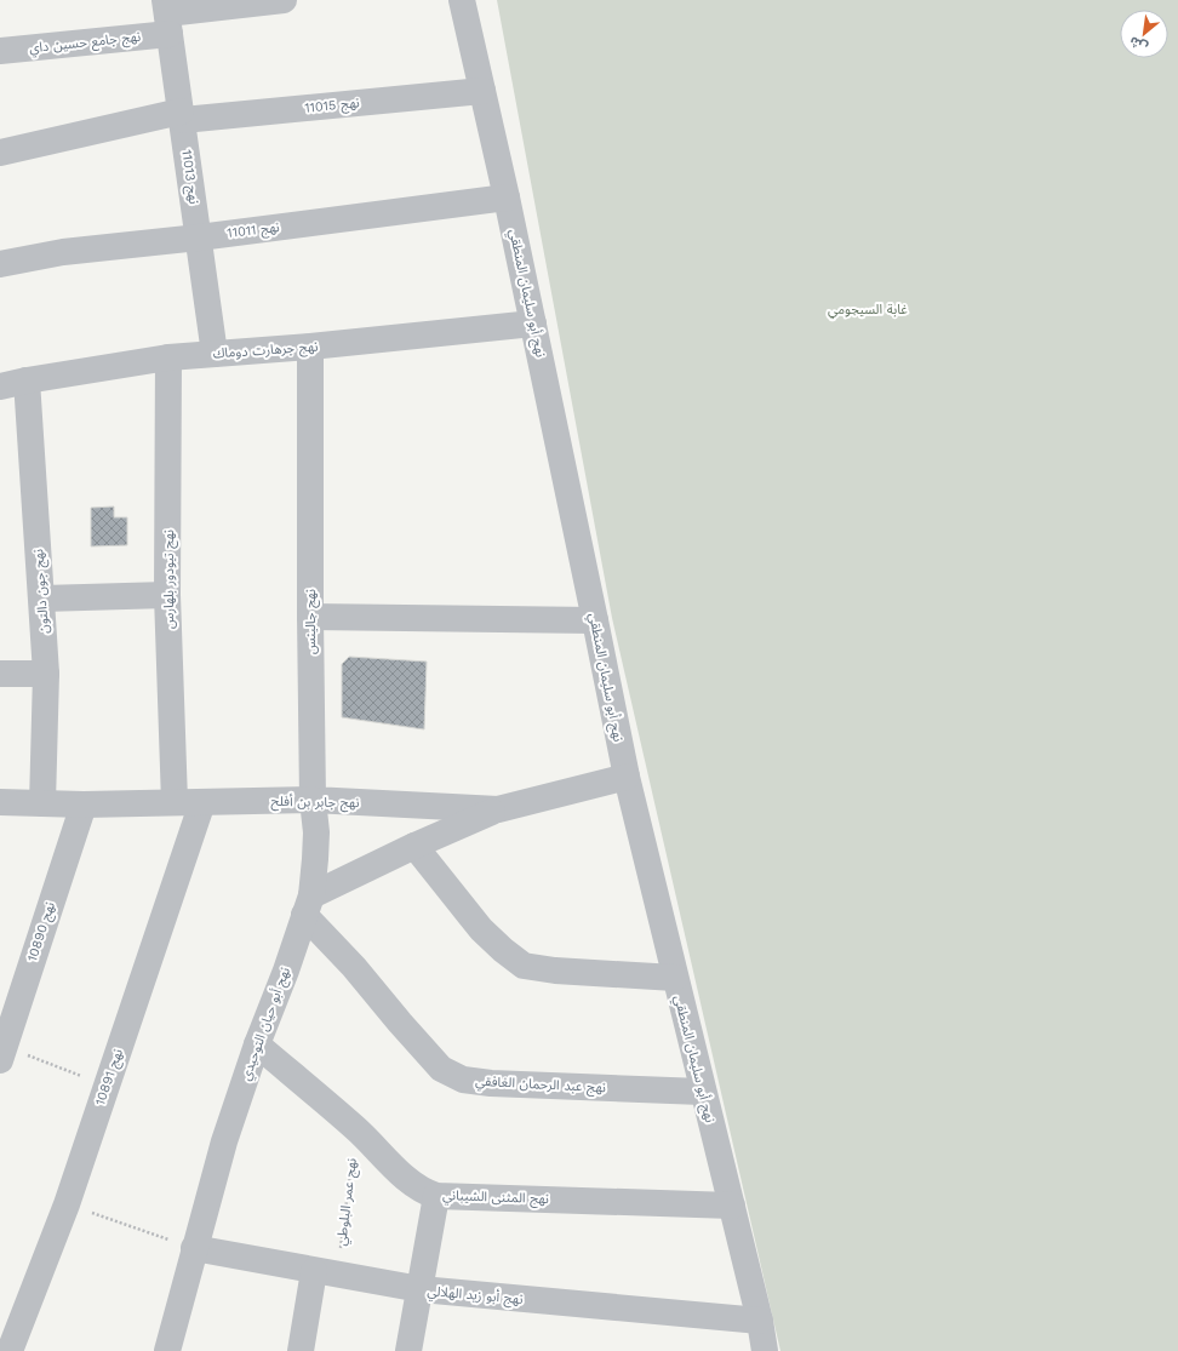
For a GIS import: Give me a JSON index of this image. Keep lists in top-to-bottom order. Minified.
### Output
{"streets":{"street":["نهج جامع حسين داي","نهج 11015","نهج 11013","نهج 11011","نهج أبو سليمان المنطقي","نهج جرهارت دوماك","نهج تيودور بلهارس","نهج جون دالتون","نهج جالينس","نهج جابر بن أفلح","نهج 10890","نهج أبو حيان التوحيدي","نهج 10891","نهج عبد الرحمان الغافقي","نهج المثنى الشيباني","نهج أبو زيد الهلالي"],"path":["نهج عمر البلوطي"]},"crossings":[["نهج جامع حسين داي","نهج 11013"],["نهج 11015","نهج 11013"],["نهج 11015","نهج أبو سليمان المنطقي"],["نهج 11013","نهج 11011"],["نهج 11013","نهج جرهارت دوماك"],["نهج 11011","نهج أبو سليمان المنطقي"],["نهج أبو سليمان المنطقي","نهج جرهارت دوماك"],["نهج أبو سليمان المنطقي","نهج جابر بن أفلح"],["نهج أبو سليمان المنطقي","نهج عبد الرحمان الغافقي"],["نهج أبو سليمان المنطقي","نهج المثنى الشيباني"],["نهج أبو سليمان المنطقي","نهج أبو زيد الهلالي"],["نهج جرهارت دوماك","نهج تيودور بلهارس"],["نهج جرهارت دوماك","نهج جون دالتون"],["نهج جرهارت دوماك","نهج جالينس"],["نهج تيودور بلهارس","نهج جابر بن أفلح"],["نهج جون دالتون","نهج جابر بن أفلح"],["نهج جالينس","نهج جابر بن أفلح"],["نهج جالينس","نهج أبو حيان التوحيدي"],["نهج جالينس","نهج عبد الرحمان الغافقي"],["نهج جابر بن أفلح","نهج 10890"],["نهج جابر بن أفلح","نهج 10891"],["نهج أبو حيان التوحيدي","نهج عبد الرحمان الغافقي"],["نهج أبو حيان التوحيدي","نهج المثنى الشيباني"],["نهج أبو حيان التوحيدي","نهج أبو زيد الهلالي"],["نهج المثنى الشيباني","نهج عمر البلوطي"],["نهج عمر البلوطي","نهج أبو زيد الهلالي"]],"parks":["غابة السيجومي"],"north":"bottom left"}
